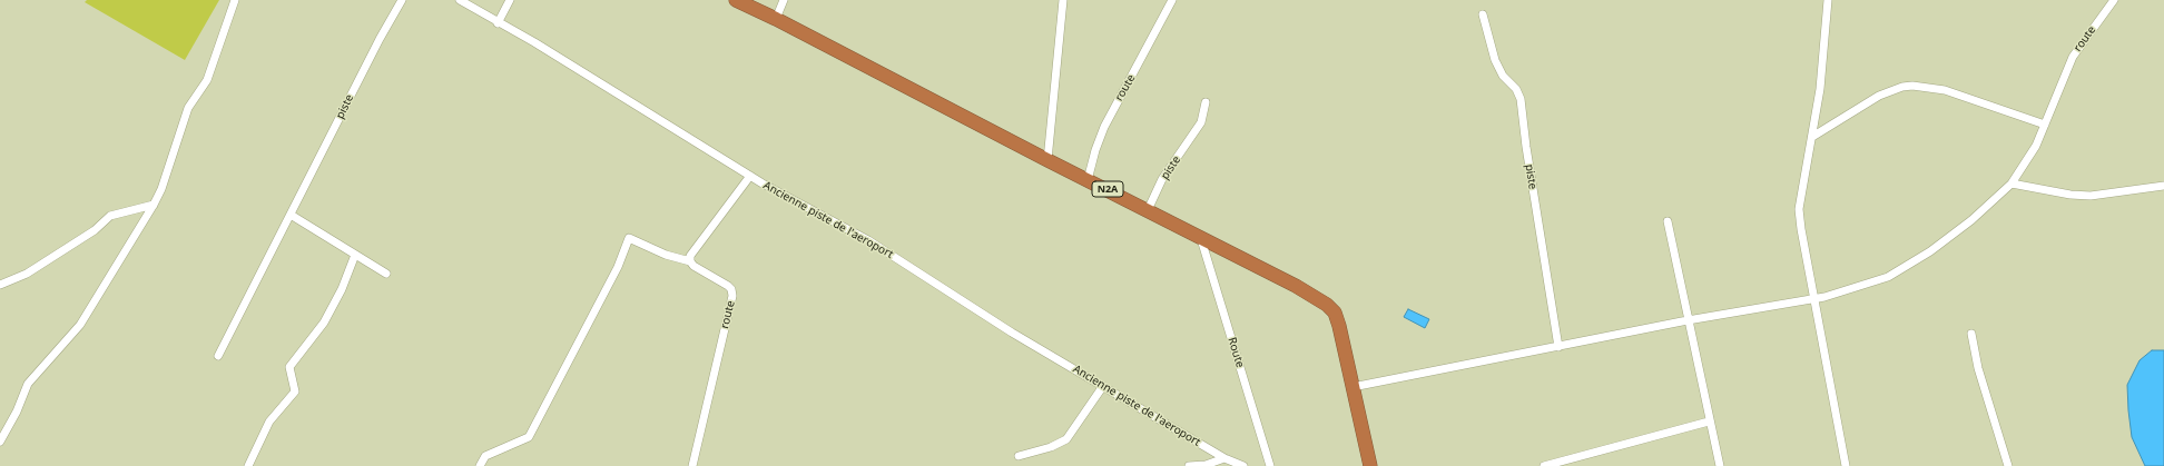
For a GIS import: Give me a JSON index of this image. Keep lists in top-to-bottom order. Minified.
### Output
{"streets":{"highway":["N2A"],"street":["route","piste","Ancienne piste de l'aeroport","Route"]},"crossings":[["route","piste"],["route","N2A"],["piste","N2A"],["N2A","Route"]]}
